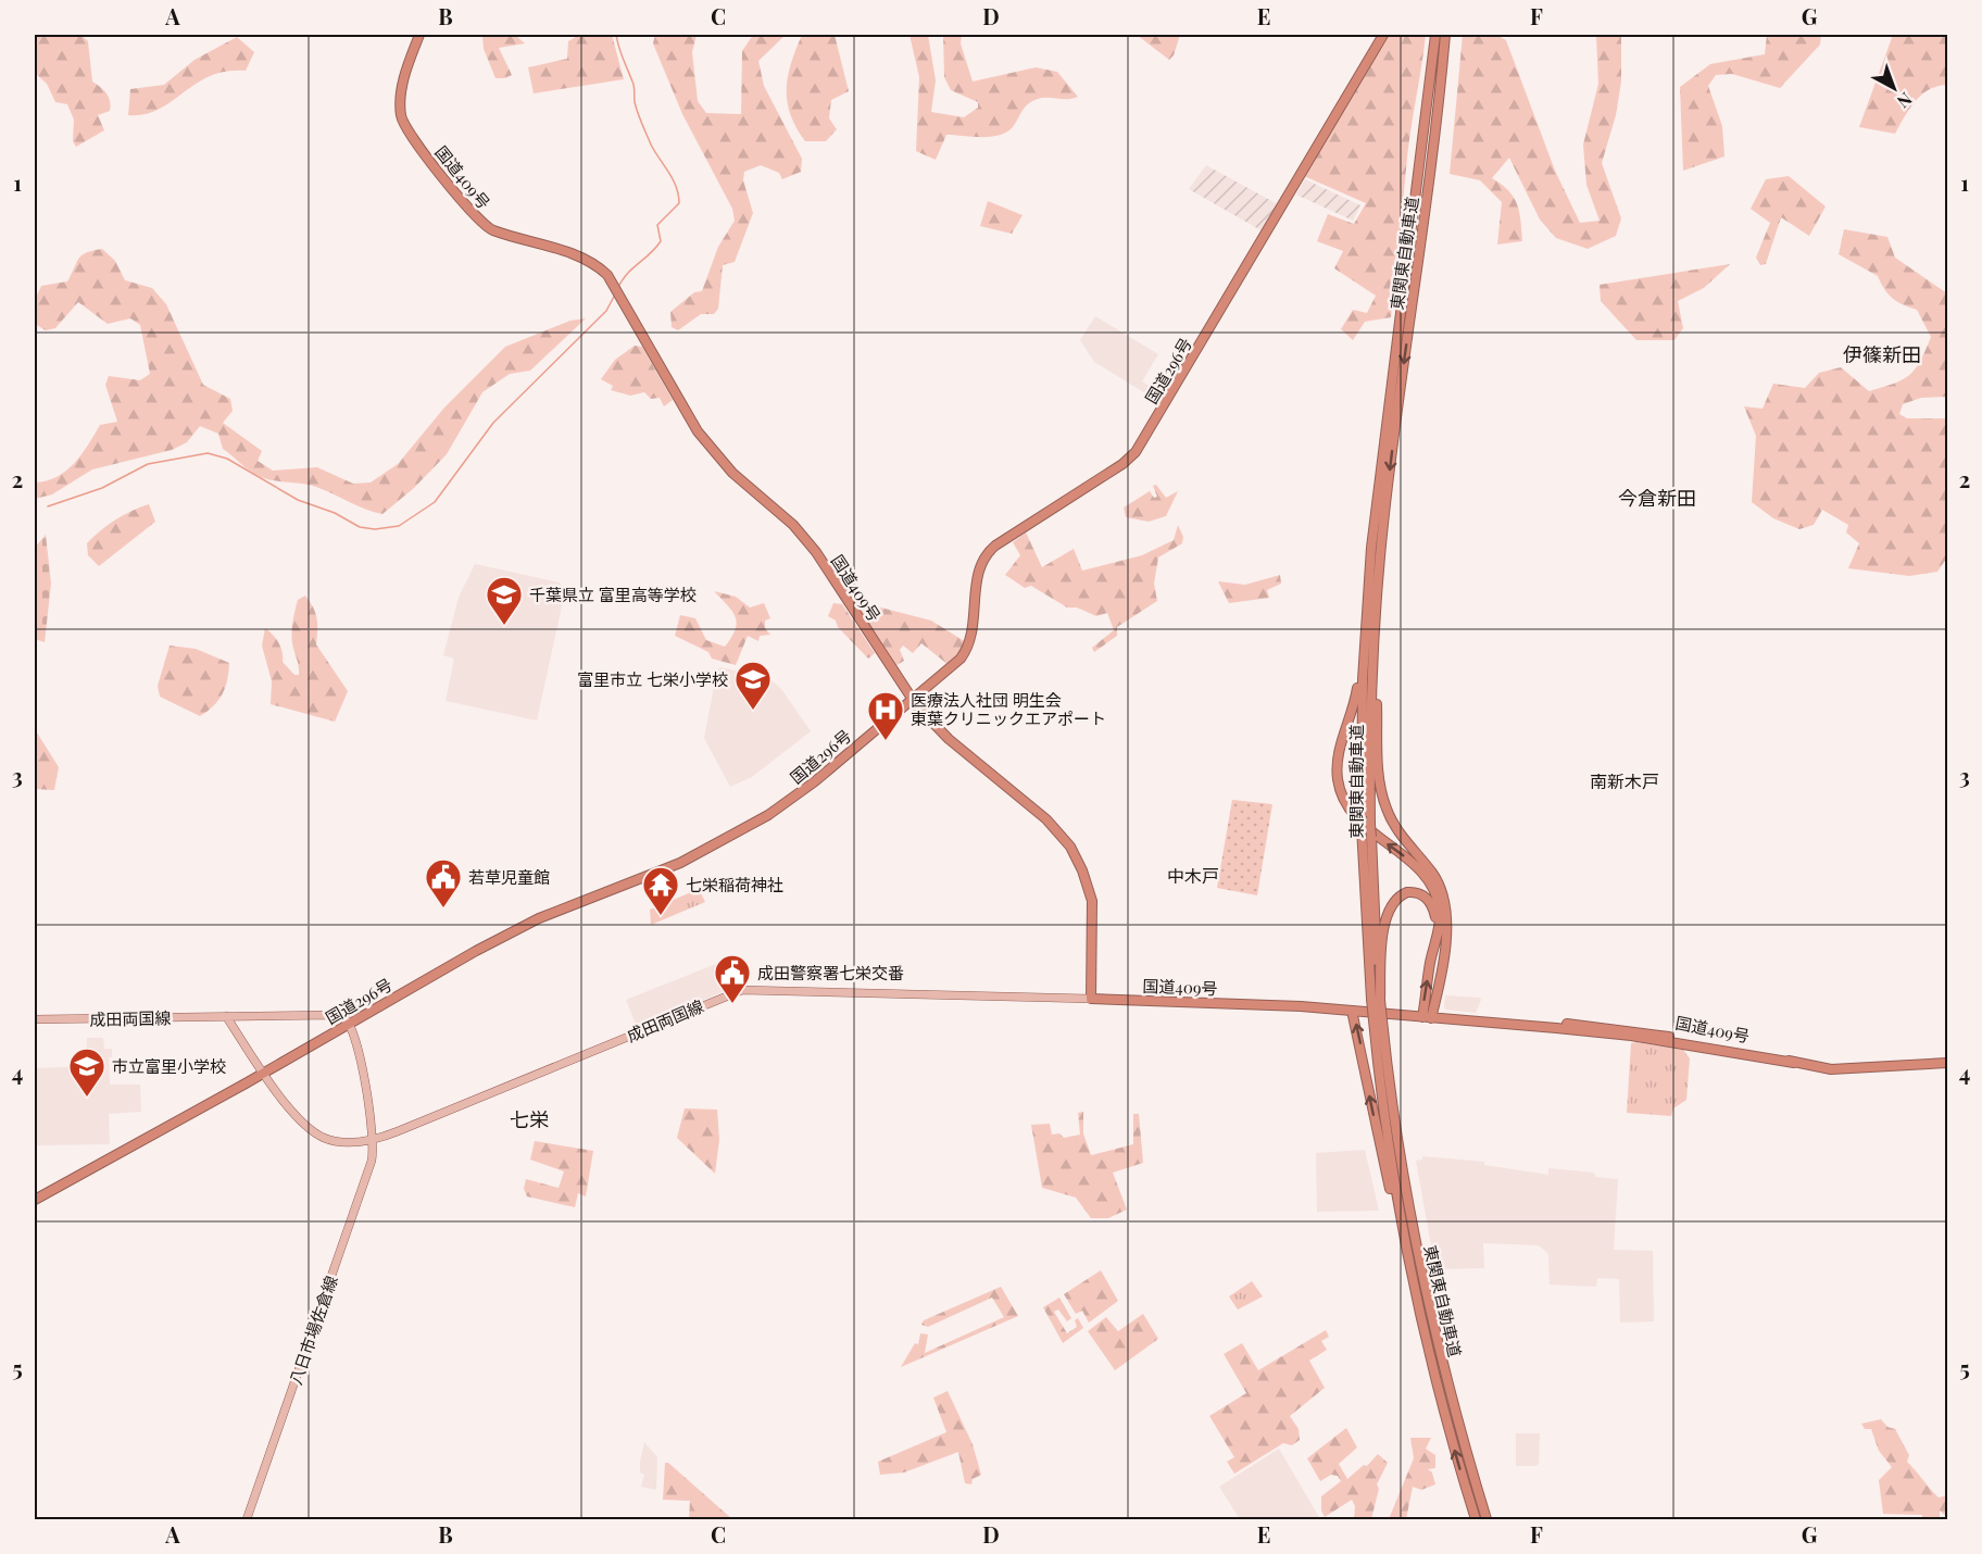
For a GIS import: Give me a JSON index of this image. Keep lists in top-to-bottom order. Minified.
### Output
{"streets":{"highway":["国道409号","東関東自動車道","国道296号"],"main road":["成田両国線","八日市場佐倉線"]},"crossings":[["国道409号","国道296号"],["国道409号","成田両国線"],["国道296号","成田両国線"],["成田両国線","八日市場佐倉線"]],"districts":["伊篠新田","今倉新田","南新木戸","中木戸","七栄"],"places":{"school or university":["千葉県立 富里高等学校","富里市立 七栄小学校","市立富里小学校"],"hospital":["医療法人社団 明生会 東葉クリニックエアポート"],"public building":["若草児童館","成田警察署七栄交番"],"temple":["七栄稲荷神社"]},"north":"bottom right","grid":{"columns":["A","B","C","D","E","F","G"],"rows":["1","2","3","4","5"]}}
